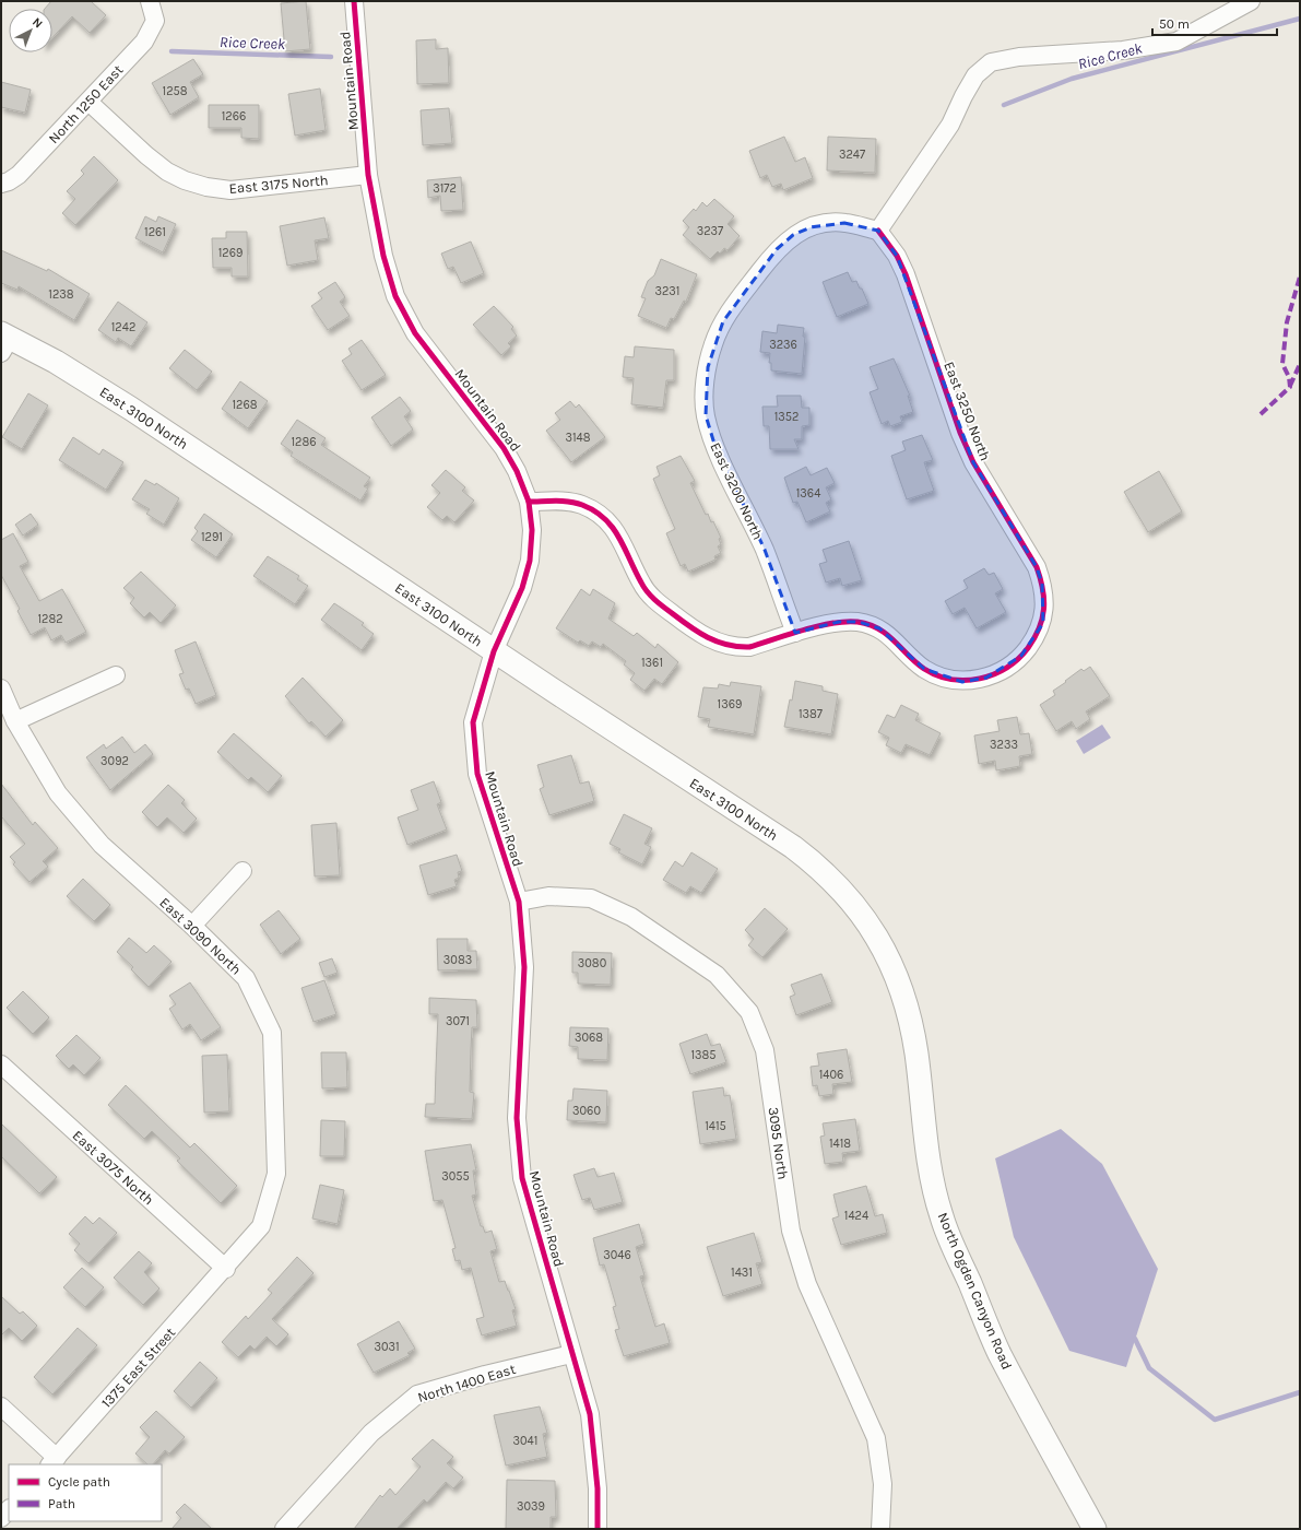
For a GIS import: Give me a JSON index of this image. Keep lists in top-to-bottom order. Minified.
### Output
{"streets":{"main road":["East 3100 North","North Ogden Canyon Road"],"street":["Mountain Road","North 1250 East","East 3175 North","East 3250 North","East 3200 North","East 3090 North","3095 North","East 3075 North","1375 East Street","North 1400 East"]},"crossings":[["Mountain Road","East 3175 North"],["Mountain Road","East 3100 North"],["Mountain Road","3095 North"],["Mountain Road","North 1400 East"],["North 1250 East","East 3175 North"],["East 3250 North","East 3200 North"],["East 3100 North","North Ogden Canyon Road"],["East 3090 North","East 3075 North"],["East 3090 North","1375 East Street"],["East 3075 North","1375 East Street"]],"water":["Rice Creek"],"house_numbers":["1258","1266","3247","3172","3237","1261","1269","3231","1238","1242","3236","1268","1352","3148","1286","1364","1291","1282","1361","1369","1387","3233","3092","3083","3080","3071","3068","1385","1406","3060","1415","1418","3055","1424","3046","1431","3031","3041","3039"],"legend":["Cycle path","Path"],"scale_bar":"50 m","north":"top right"}
